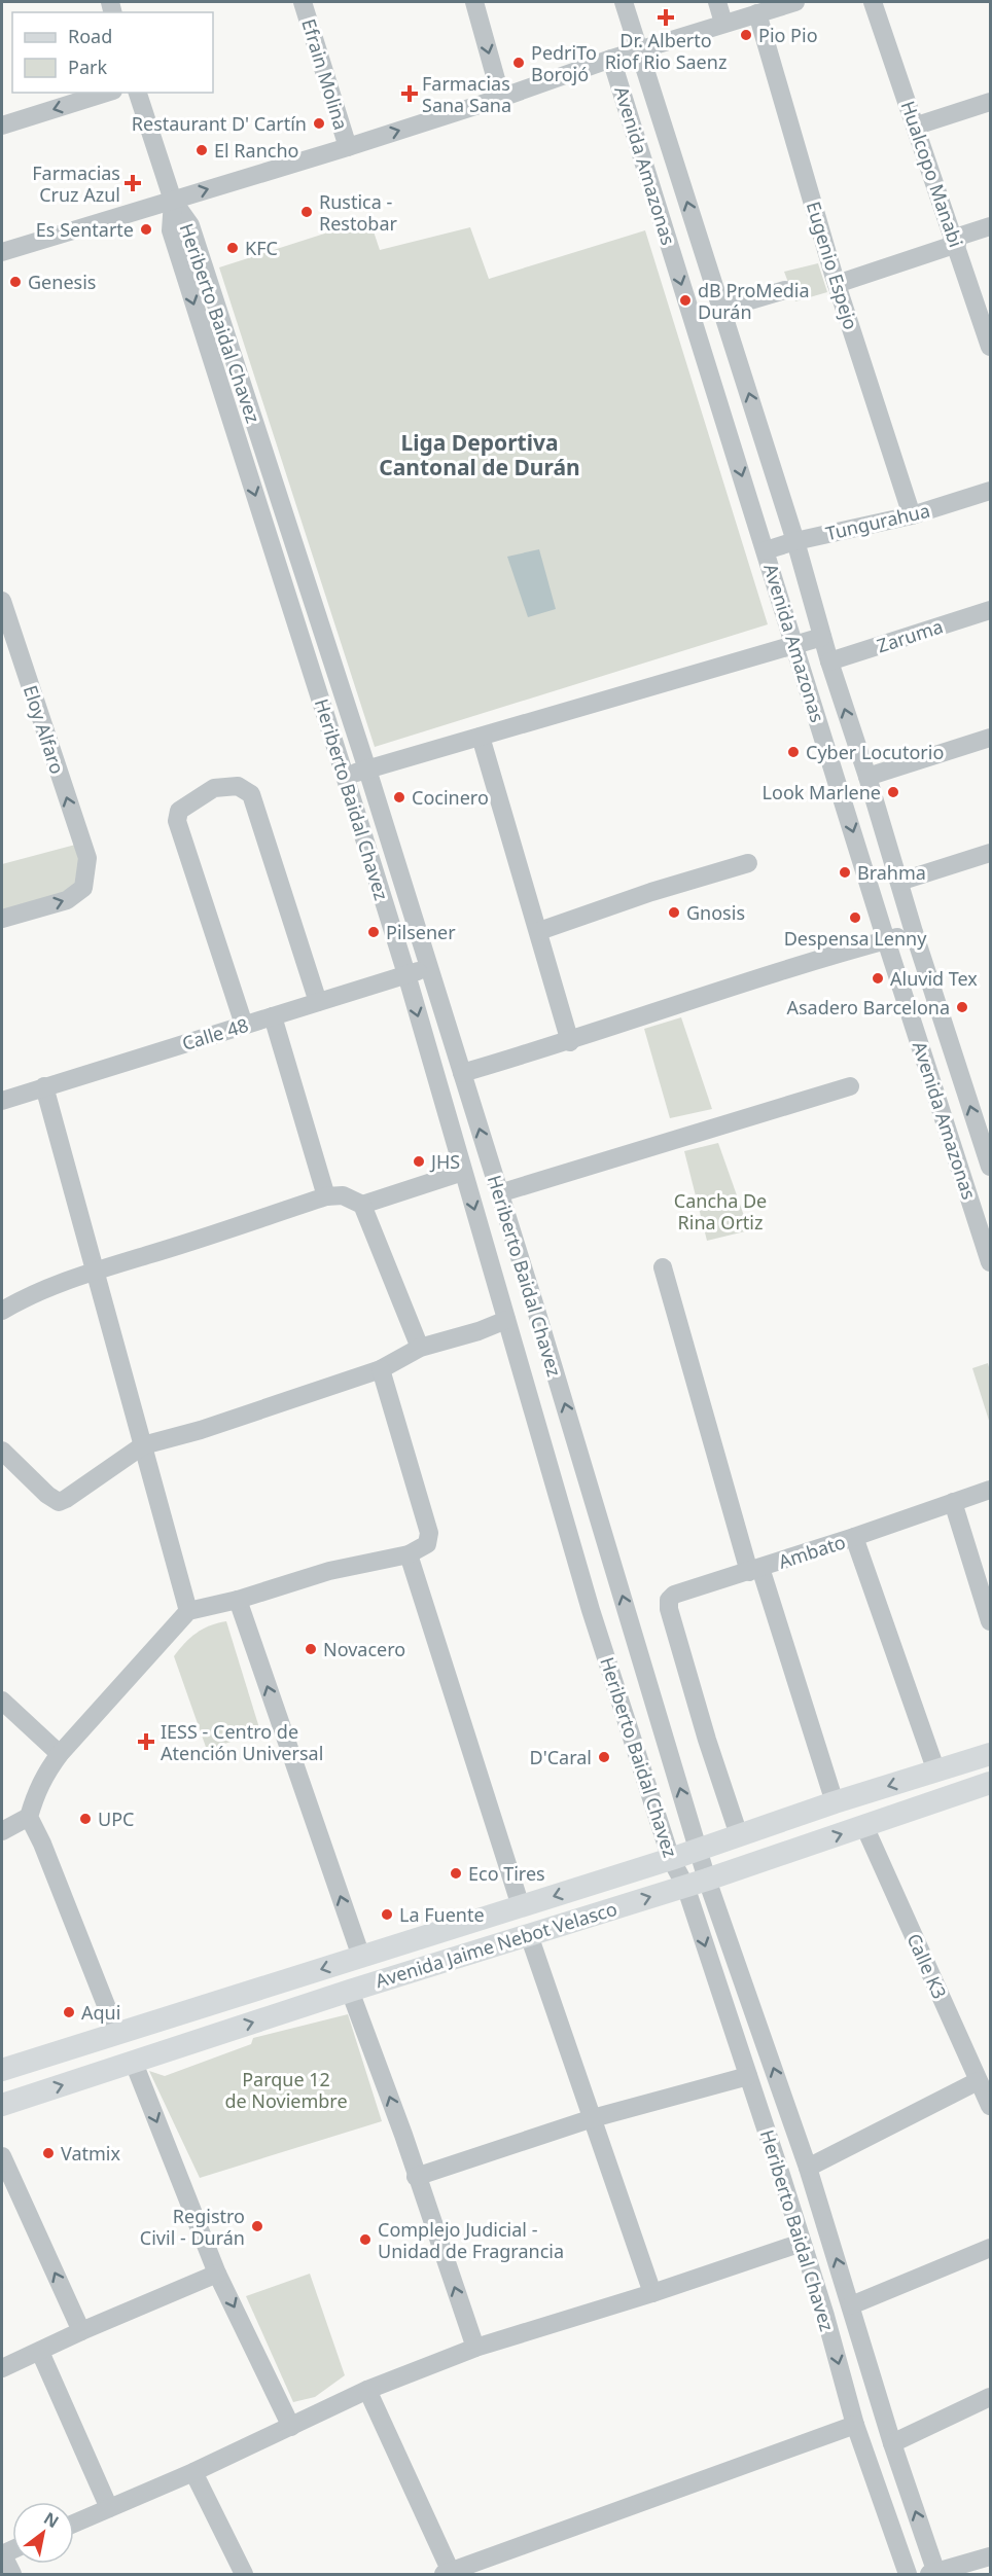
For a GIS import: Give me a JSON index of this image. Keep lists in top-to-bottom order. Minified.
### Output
{"streets":{"main road":["Avenida Jaime Nebot Velasco"],"street":["Efrain Molina","Avenida Amazonas","Hualcopo Manabi","Eugenio Espejo","Heriberto Baidal Chavez","Tungurahua","Zaruma","Eloy Alfaro","Calle 48","Ambato","Calle K3"]},"crossings":[["Avenida Amazonas","Tungurahua"],["Avenida Amazonas","Zaruma"],["Eugenio Espejo","Tungurahua"],["Heriberto Baidal Chavez","Calle 48"],["Heriberto Baidal Chavez","Avenida Jaime Nebot Velasco"],["Ambato","Avenida Jaime Nebot Velasco"],["Avenida Jaime Nebot Velasco","Calle K3"]],"one_way":["Eloy Alfaro"],"districts":["Liga Deportiva Cantonal de Durán"],"parks":["Cancha De Rina Ortiz","Parque 12 de Noviembre"],"places":{"health":["Dr. Alberto Riof Rio Saenz","Farmacias Sana Sana","Farmacias Cruz Azul","IESS - Centro de Atención Universal"],"other":["Pio Pio","PedriTo Borojó","Restaurant D' Cartín","El Rancho","Rustica - Restobar","Es Sentarte","KFC","Genesis","dB ProMedia Durán","Cyber Locutorio","Look Marlene","Cocinero","Brahma","Gnosis","Despensa Lenny","Pilsener","Aluvid Tex","Asadero Barcelona","JHS","Novacero","D'Caral","UPC","Eco Tires","La Fuente","Aqui","Vatmix","Registro Civil - Durán","Complejo Judicial - Unidad de Fragrancia"]},"legend":["Road","Park"],"north":"top right"}
